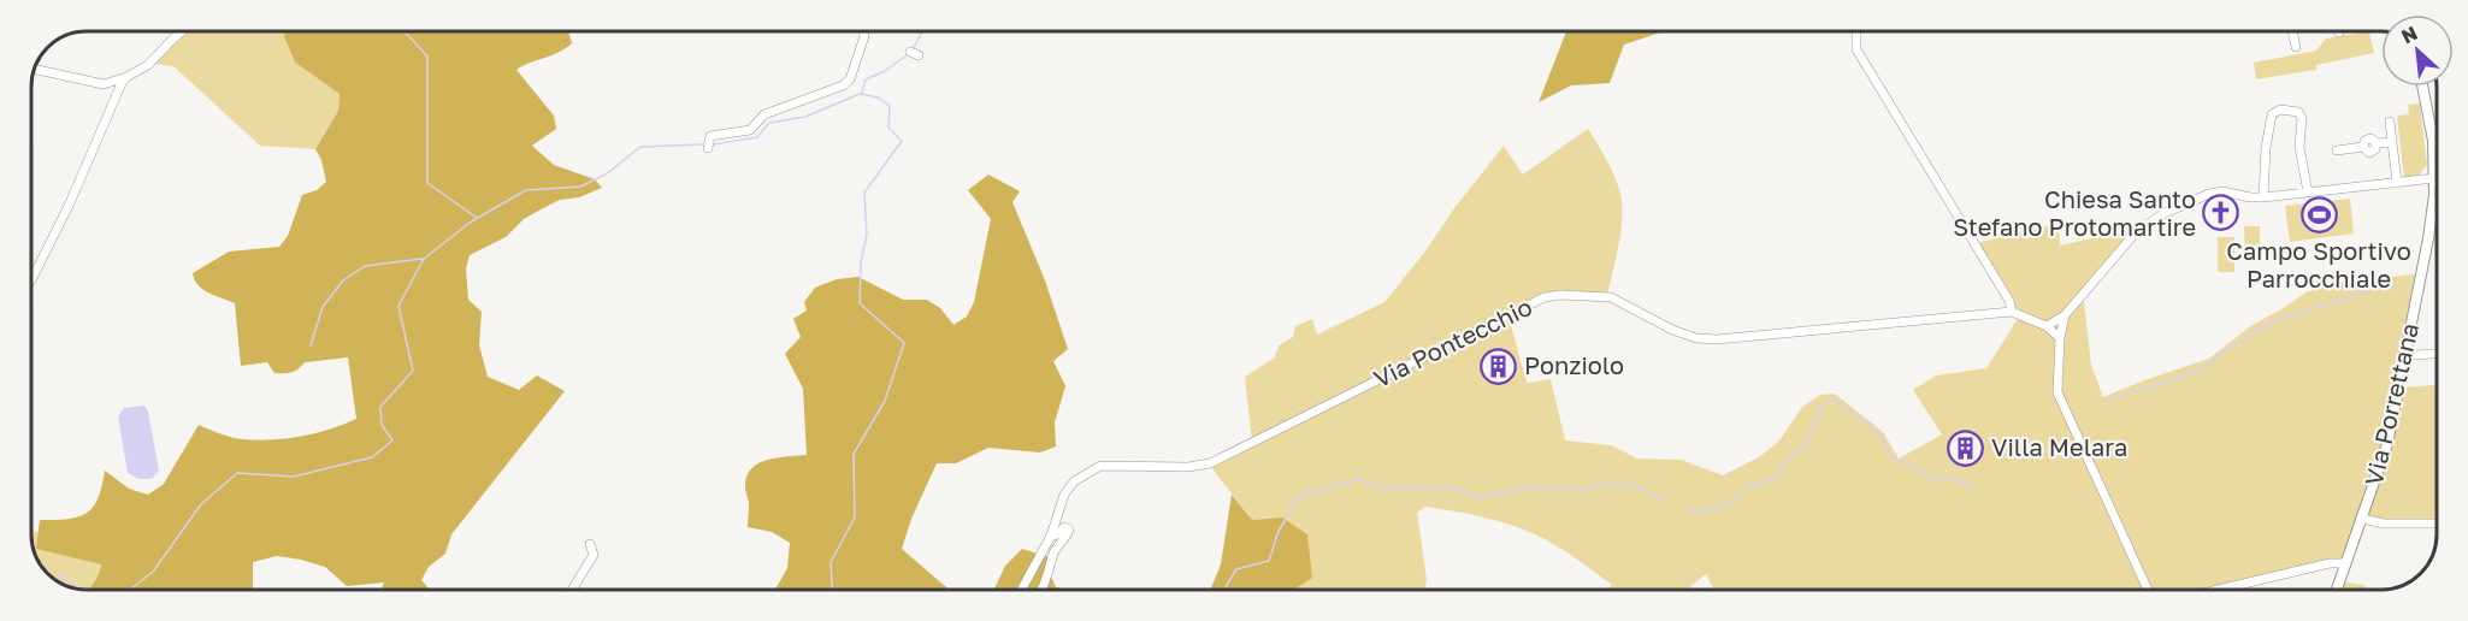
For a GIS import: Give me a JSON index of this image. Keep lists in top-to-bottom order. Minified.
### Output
{"streets":{"main road":["Via Porrettana"],"street":["Via Pontecchio"]},"places":{"church":["Chiesa Santo Stefano Protomartire"],"sports":["Campo Sportivo Parrocchiale"],"building":["Ponziolo","Villa Melara"]},"north":"top left"}
